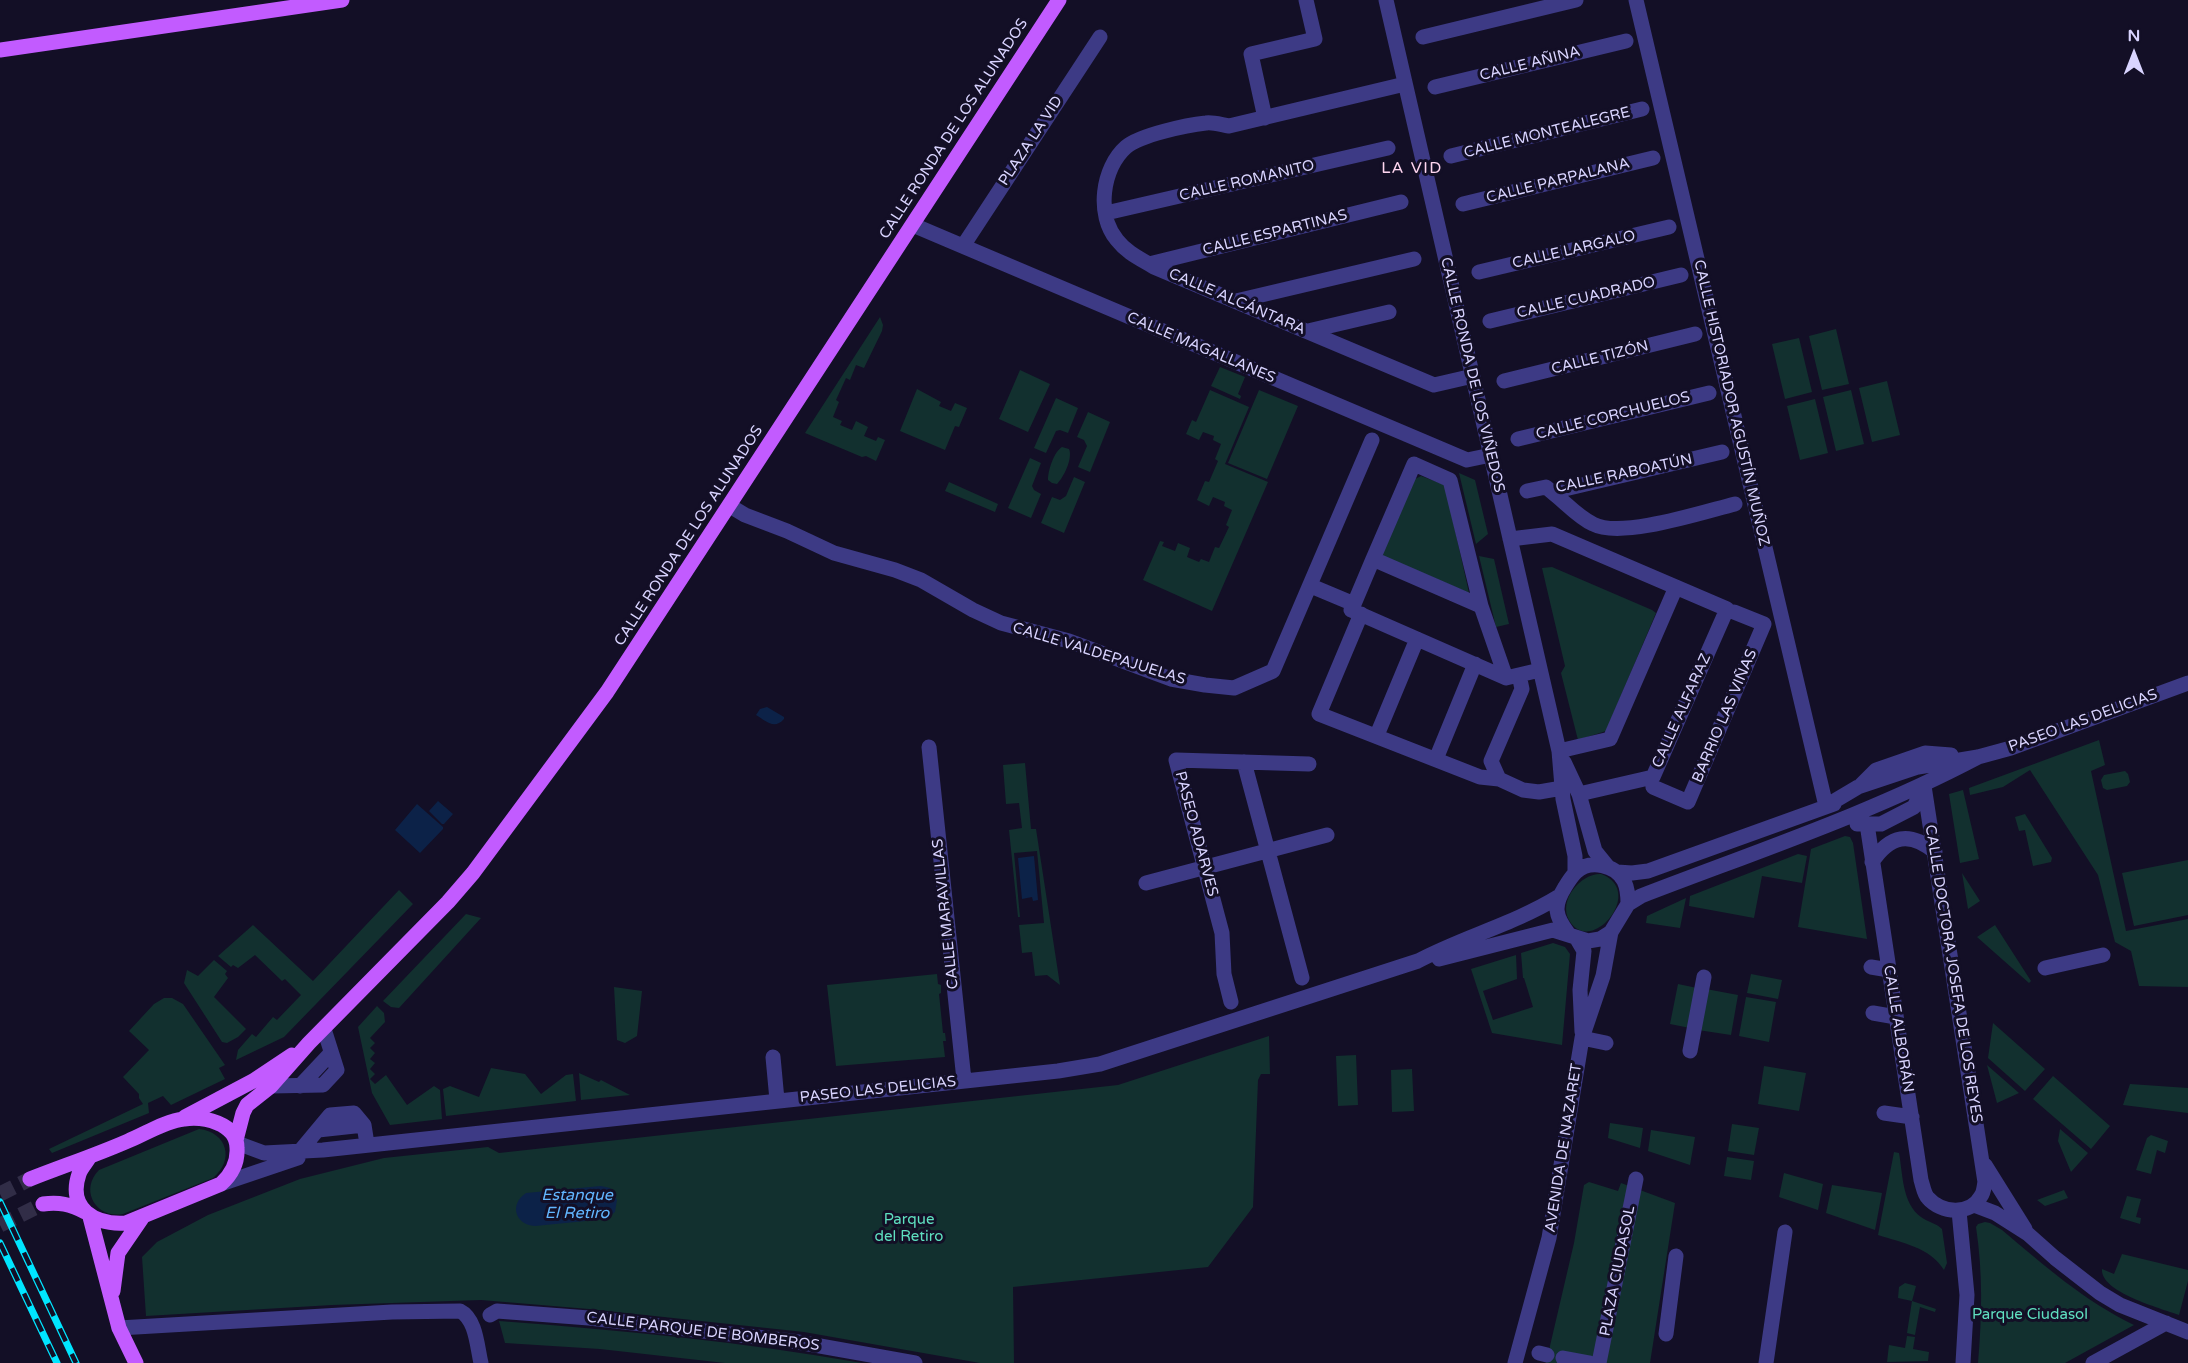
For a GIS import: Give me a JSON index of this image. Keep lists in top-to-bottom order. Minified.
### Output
{"streets":{"main road":["CALLE RONDA DE LOS ALUNADOS"],"street":["CALLE AÑINA","CALLE MONTEALEGRE","PLAZA LA VID","CALLE ROMANITO","CALLE PARPALANA","CALLE ESPARTINAS","CALLE LARGALO","CALLE CUADRADO","CALLE ALCÁNTARA","CALLE MAGALLANES","CALLE TIZÓN","CALLE RONDA DE LOS VIÑEDOS","CALLE HISTORIADOR AGUSTÍN MUÑOZ","CALLE CORCHUELOS","CALLE RABOATÚN","CALLE VALDEPAJUELAS","CALLE ALFARAZ","BARRIO LAS VIÑAS","PASEO LAS DELICIAS","PASEO ADARVES","CALLE MARAVILLAS","CALLE DOCTORA JOSEFA DE LOS REYES","CALLE ALBORÁN","AVENIDA DE NAZARET","PLAZA CIUDASOL","CALLE PARQUE DE BOMBEROS"]},"crossings":[["CALLE RONDA DE LOS ALUNADOS","CALLE MAGALLANES"],["CALLE RONDA DE LOS ALUNADOS","CALLE VALDEPAJUELAS"],["CALLE RONDA DE LOS ALUNADOS","PASEO LAS DELICIAS"],["PLAZA LA VID","CALLE MAGALLANES"],["CALLE ROMANITO","CALLE ALCÁNTARA"],["CALLE ESPARTINAS","CALLE ALCÁNTARA"],["CALLE ALCÁNTARA","CALLE RONDA DE LOS VIÑEDOS"],["CALLE MAGALLANES","CALLE RONDA DE LOS VIÑEDOS"],["CALLE RONDA DE LOS VIÑEDOS","CALLE ALFARAZ"],["CALLE RONDA DE LOS VIÑEDOS","BARRIO LAS VIÑAS"],["CALLE RONDA DE LOS VIÑEDOS","PASEO LAS DELICIAS"],["CALLE RONDA DE LOS VIÑEDOS","AVENIDA DE NAZARET"],["CALLE HISTORIADOR AGUSTÍN MUÑOZ","PASEO LAS DELICIAS"],["CALLE ALFARAZ","BARRIO LAS VIÑAS"],["PASEO LAS DELICIAS","CALLE MARAVILLAS"],["PASEO LAS DELICIAS","CALLE DOCTORA JOSEFA DE LOS REYES"],["PASEO LAS DELICIAS","CALLE ALBORÁN"],["PASEO LAS DELICIAS","AVENIDA DE NAZARET"]],"districts":["LA VID"],"water":["Estanque El Retiro"],"parks":["Parque del Retiro","Parque Ciudasol"],"north":"top"}
